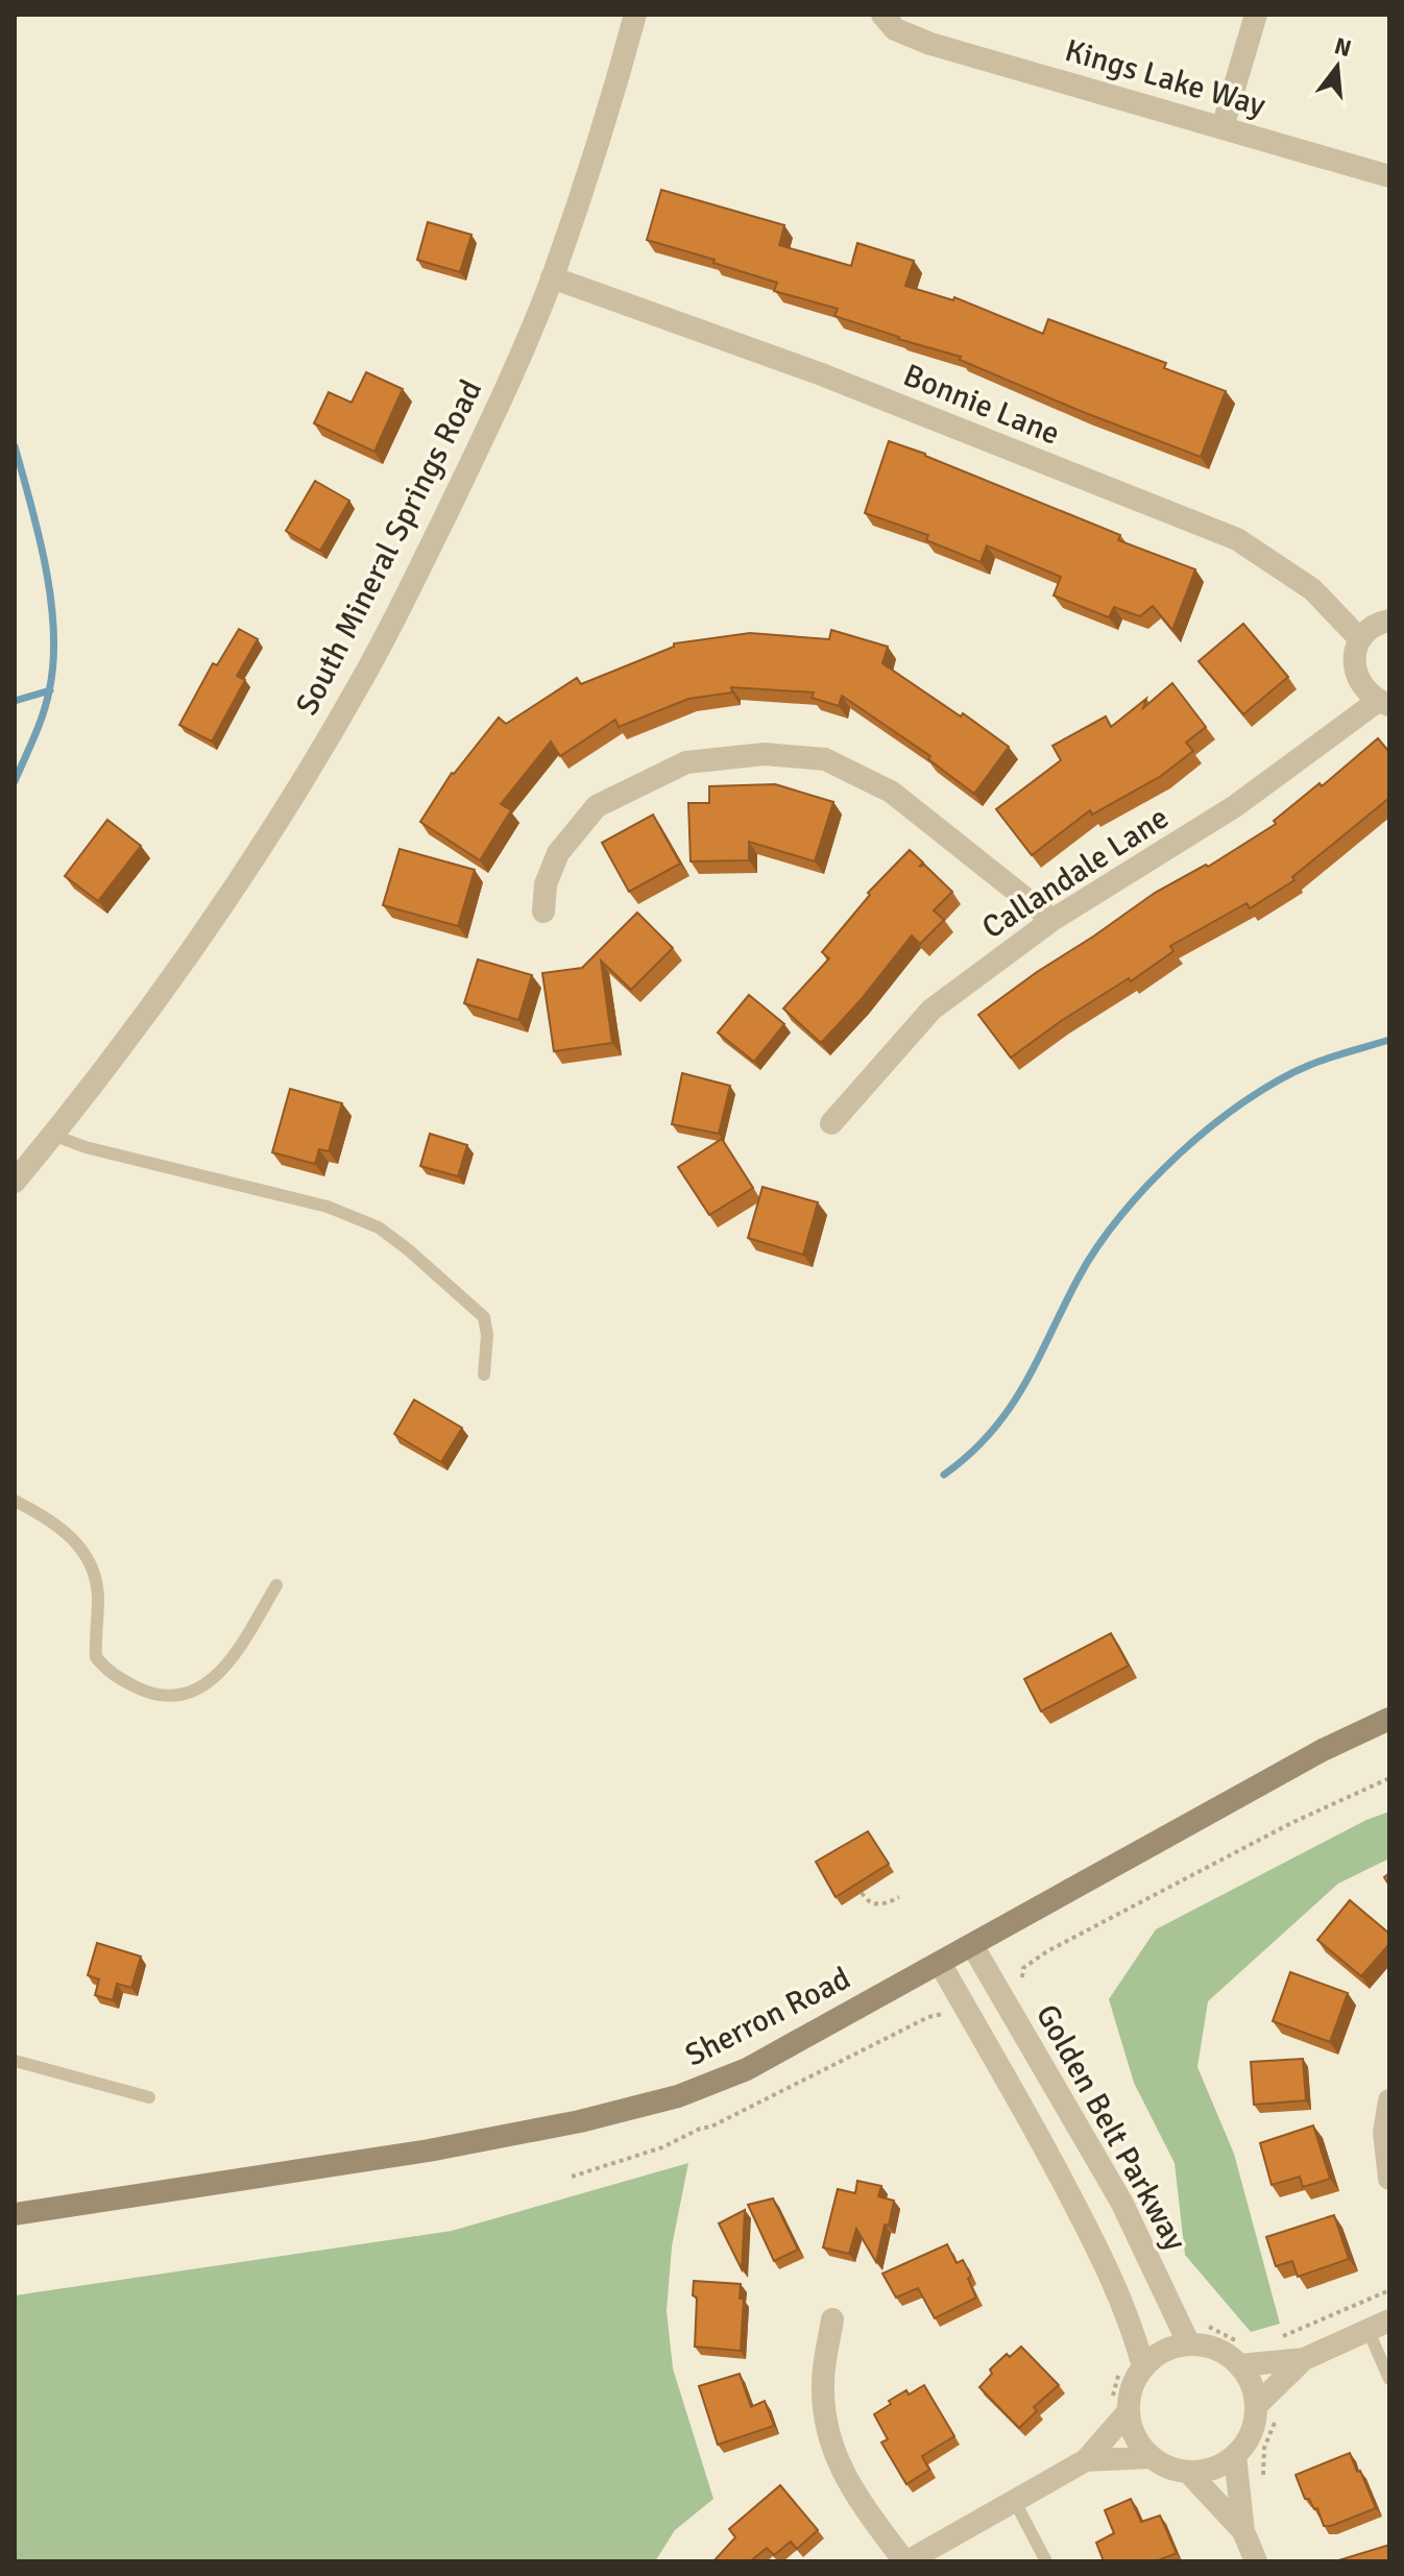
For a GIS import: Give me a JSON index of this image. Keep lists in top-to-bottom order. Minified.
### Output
{"streets":{"main road":["Sherron Road"],"street":["Kings Lake Way","Bonnie Lane","South Mineral Springs Road","Callandale Lane","Golden Belt Parkway"]},"crossings":[["Bonnie Lane","South Mineral Springs Road"],["Sherron Road","Golden Belt Parkway"]],"north":"top"}
